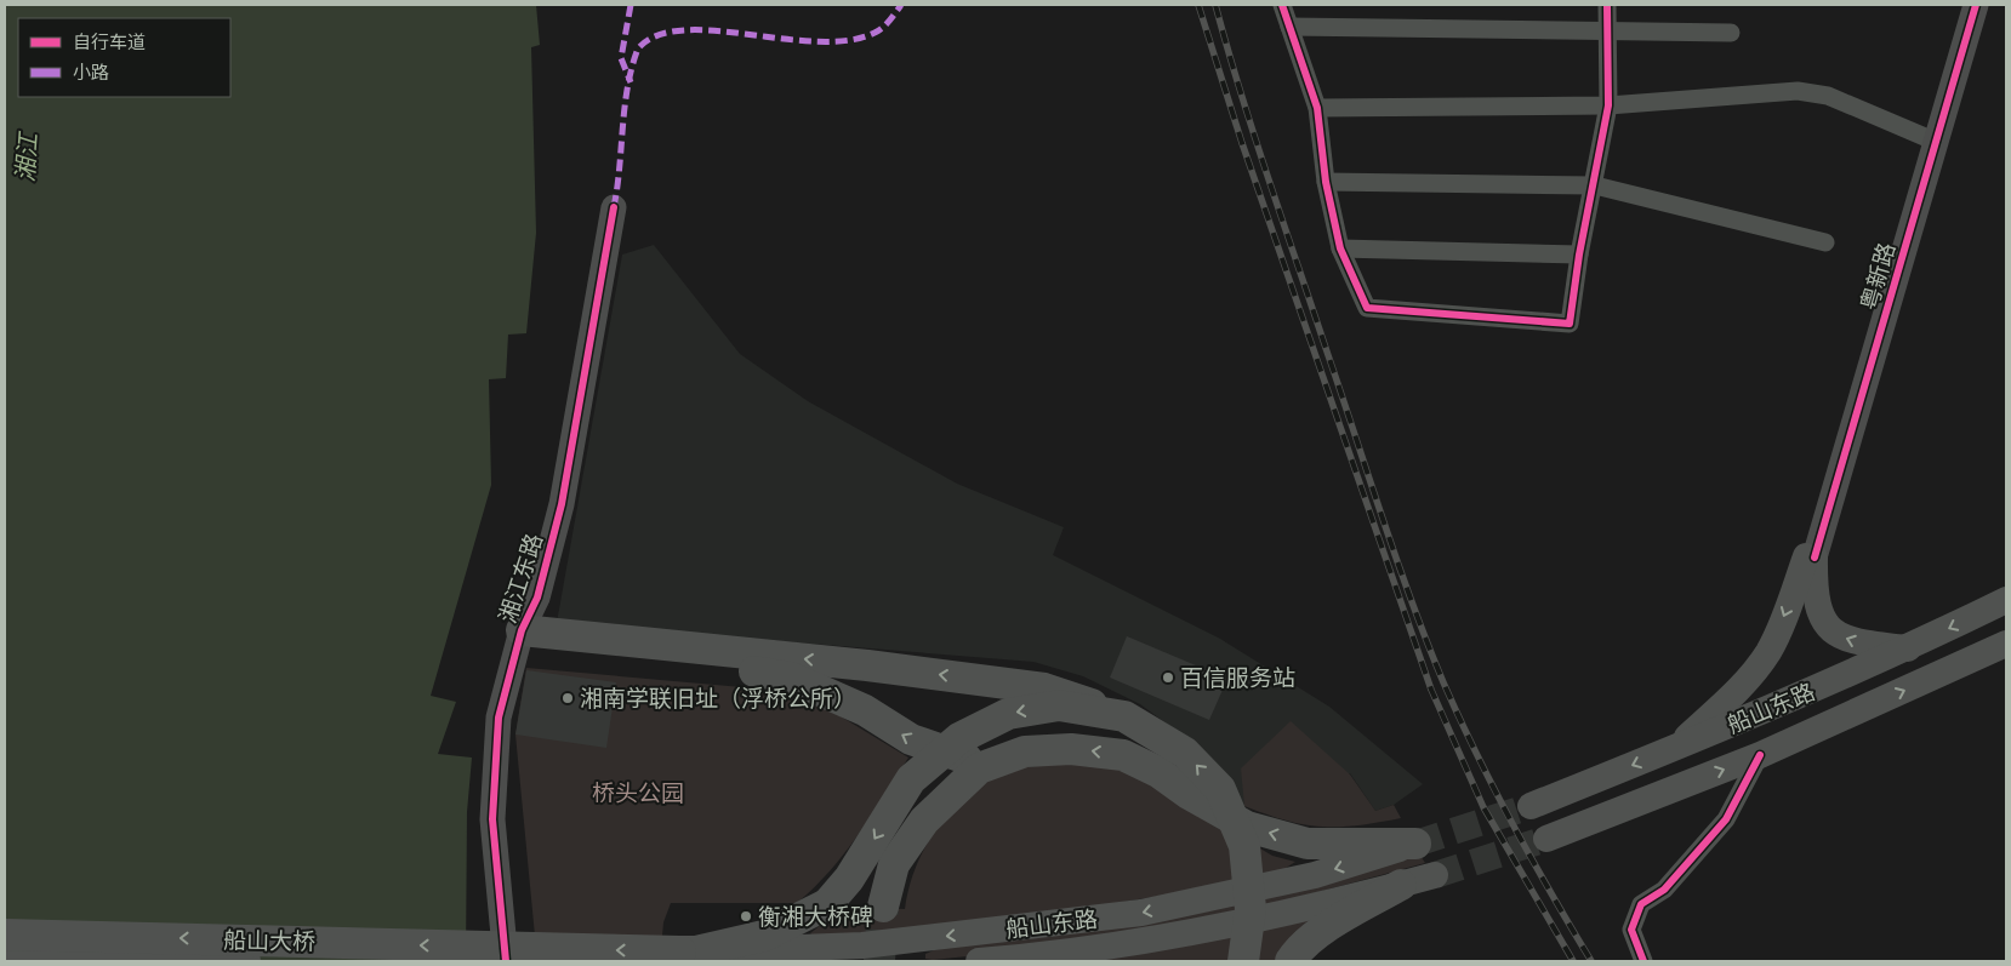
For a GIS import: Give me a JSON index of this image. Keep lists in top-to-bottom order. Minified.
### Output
{"streets":{"highway":["船山大桥"],"main road":["船山东路"],"street":["粤新路","湘江东路"]},"crossings":[["船山东路","船山大桥"]],"water":["湘江"],"parks":["桥头公园"],"places":["百信服务站","湘南学联旧址（浮桥公所）","衡湘大桥碑"],"legend":["自行车道","小路"]}
